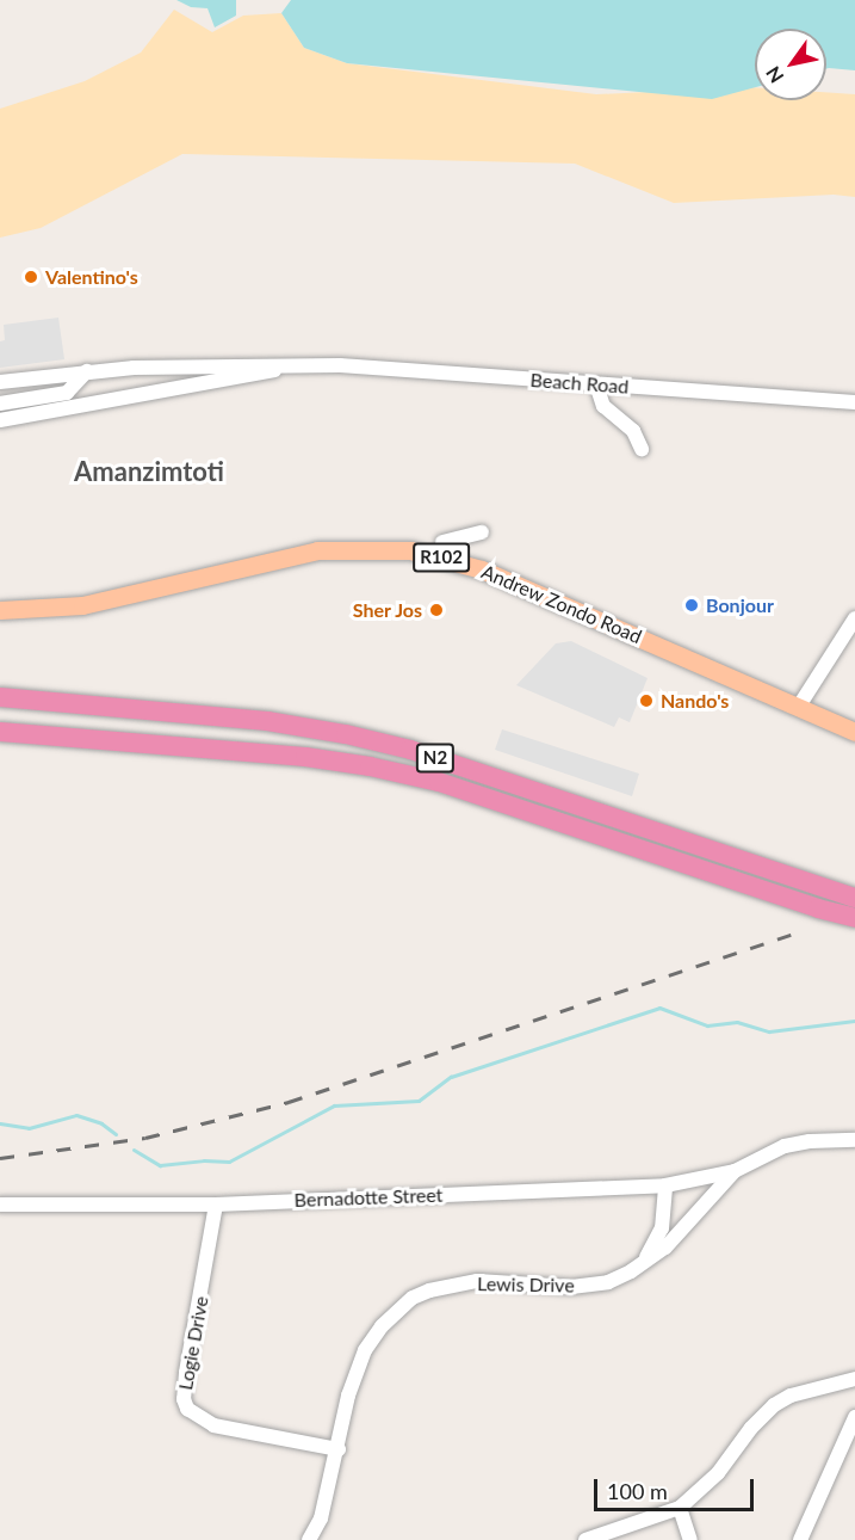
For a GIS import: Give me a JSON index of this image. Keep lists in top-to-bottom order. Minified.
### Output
{"streets":{"highway":["N2"],"main road":["R102","Andrew Zondo Road"],"street":["Beach Road","Bernadotte Street","Lewis Drive","Logie Drive"]},"crossings":[["Bernadotte Street","Lewis Drive"],["Bernadotte Street","Logie Drive"],["Lewis Drive","Logie Drive"]],"districts":["Amanzimtoti"],"places":["Valentino's","Bonjour","Sher Jos","Nando's"],"scale_bar":"100 m","north":"bottom left"}
